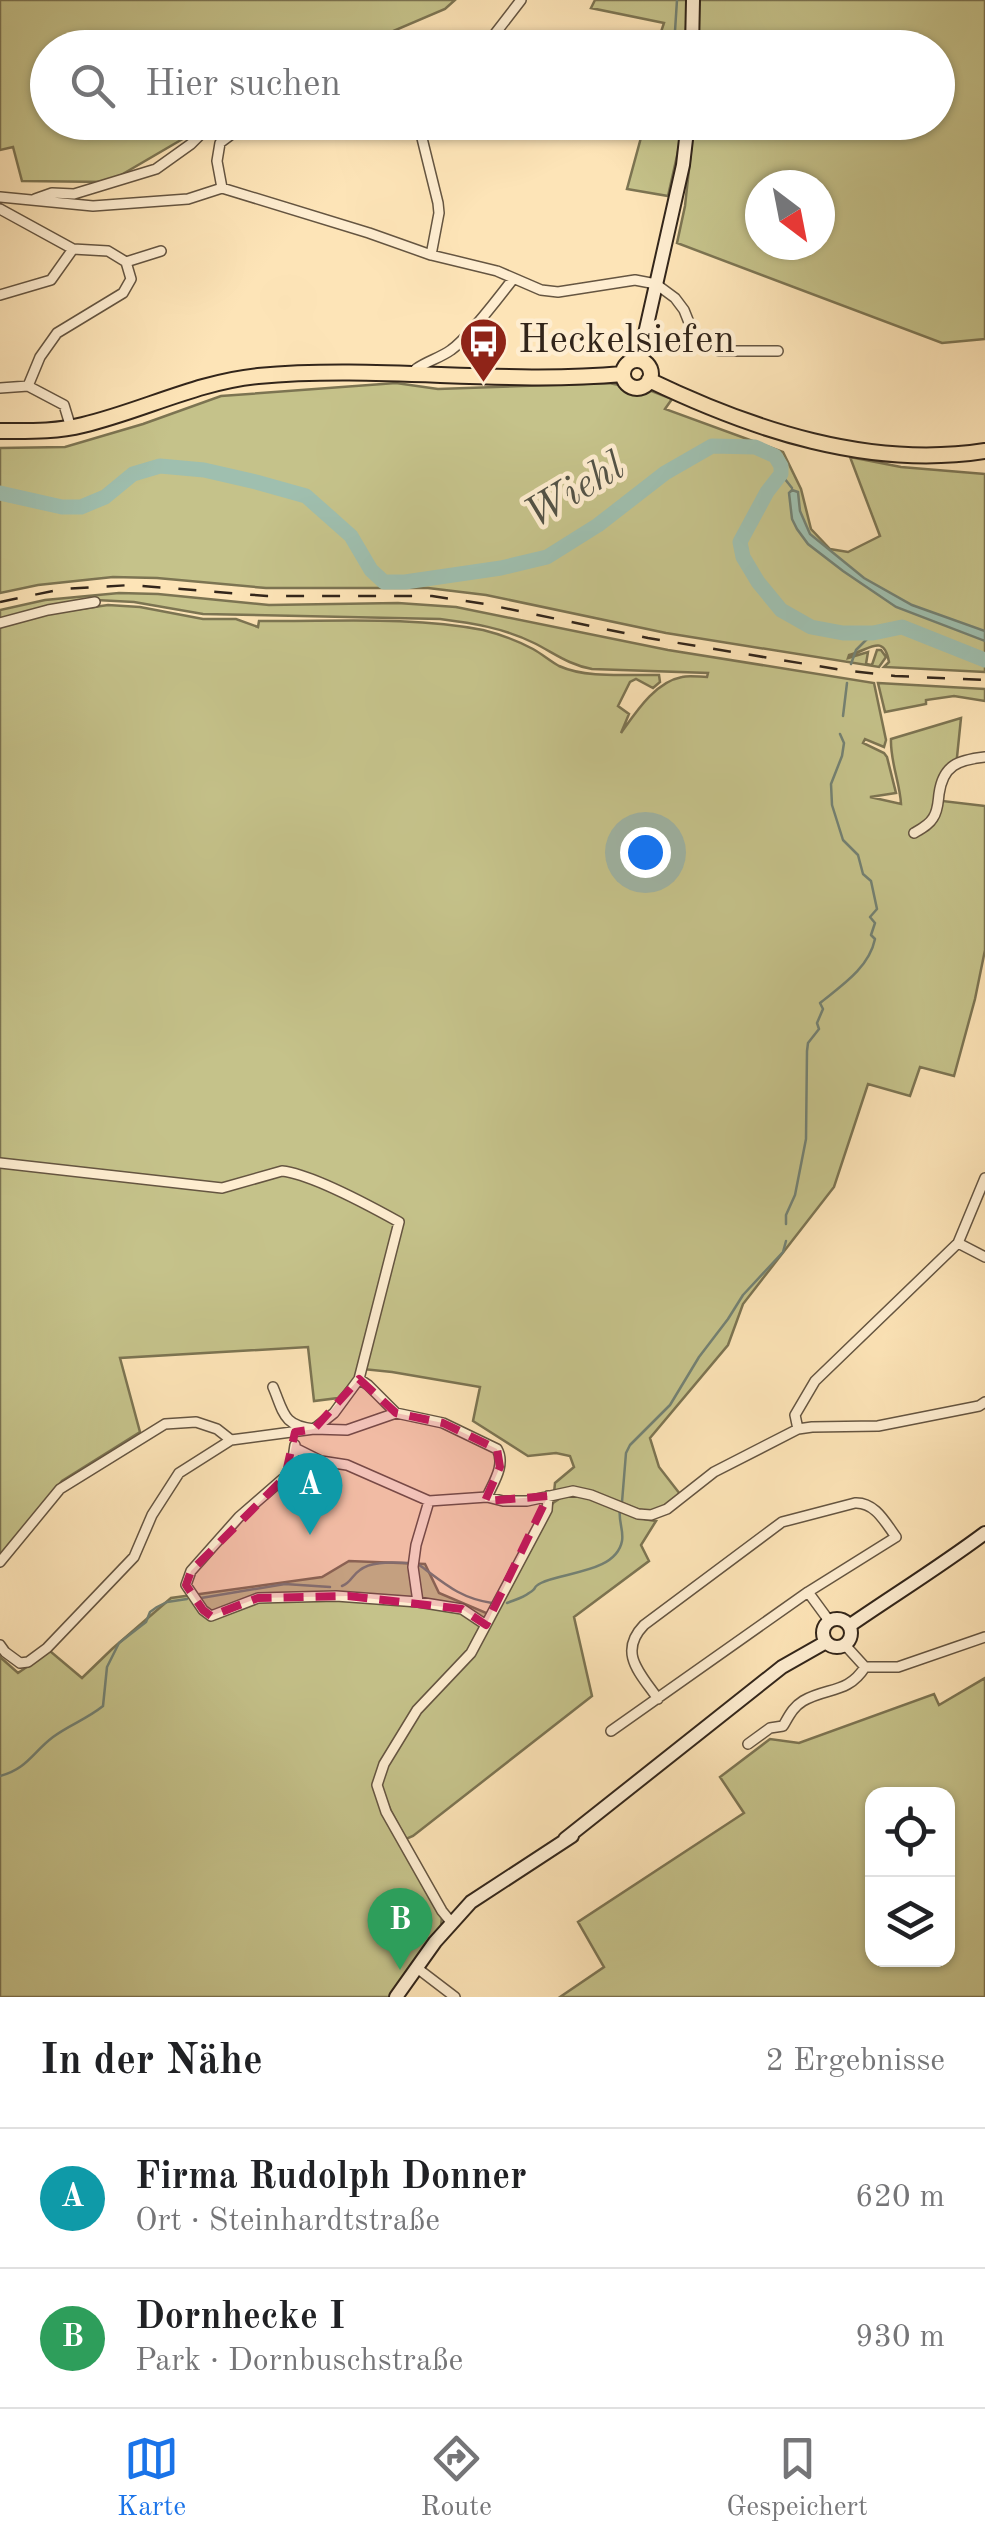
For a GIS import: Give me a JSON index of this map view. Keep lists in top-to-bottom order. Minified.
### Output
{"water":["Wiehl"],"places":{"bus stop":["Heckelsiefen"]},"north":"bottom right","page":{"search":"Hier suchen","pins":["A","B"],"heading":["In der Nähe","2 Ergebnisse"],"list":[{"mark":"A","name":"Firma Rudolph Donner","note":"Ort · Steinhardtstraße","value":"620 m"},{"mark":"B","name":"Dornhecke I","note":"Park · Dornbuschstraße","value":"930 m"}],"nav":["Karte","Route","Gespeichert"]}}
